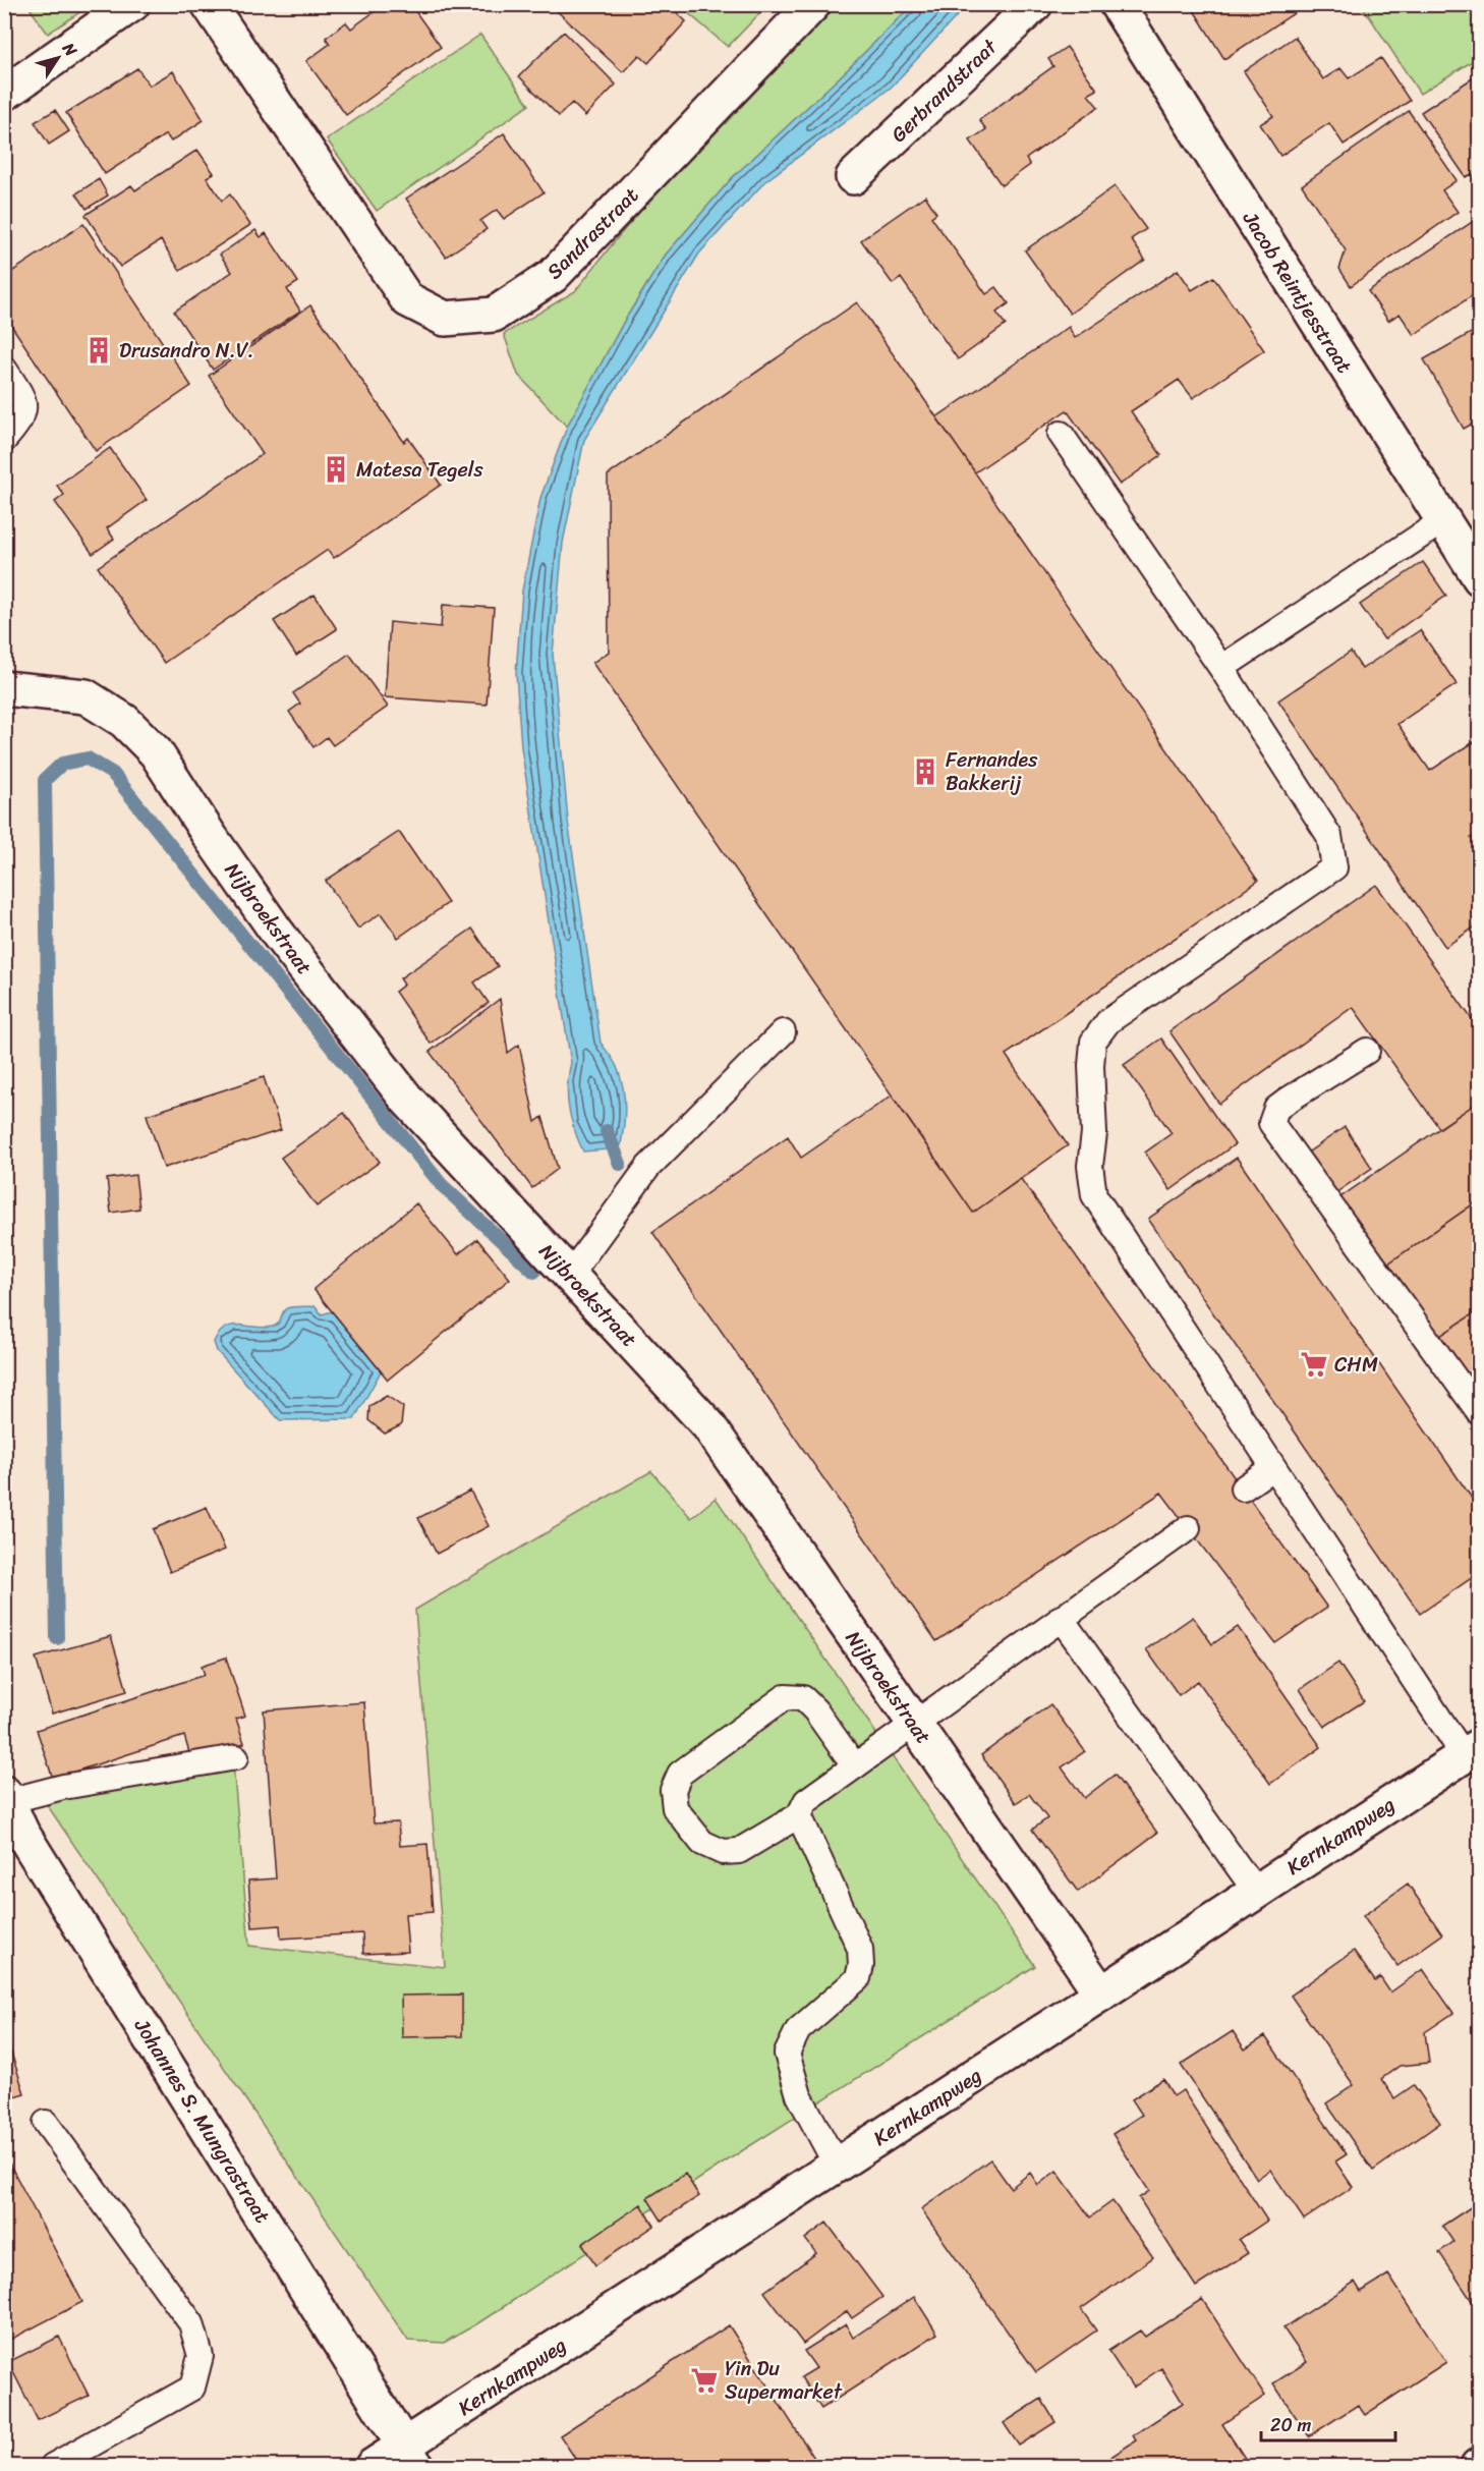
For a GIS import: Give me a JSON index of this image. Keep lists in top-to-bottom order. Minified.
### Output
{"streets":{"street":["Gerbrandstraat","Sandrastraat","Jacob Reintjesstraat","Nijbroekstraat","Kernkampweg","Johannes S. Mungrastraat"]},"crossings":[["Nijbroekstraat","Kernkampweg"],["Kernkampweg","Johannes S. Mungrastraat"]],"places":{"building":["Drusandro N.V.","Matesa Tegels","Fernandes Bakkerij"],"supermarket":["CHM","Yin Du Supermarket"]},"scale_bar":"20 m","north":"top right"}
